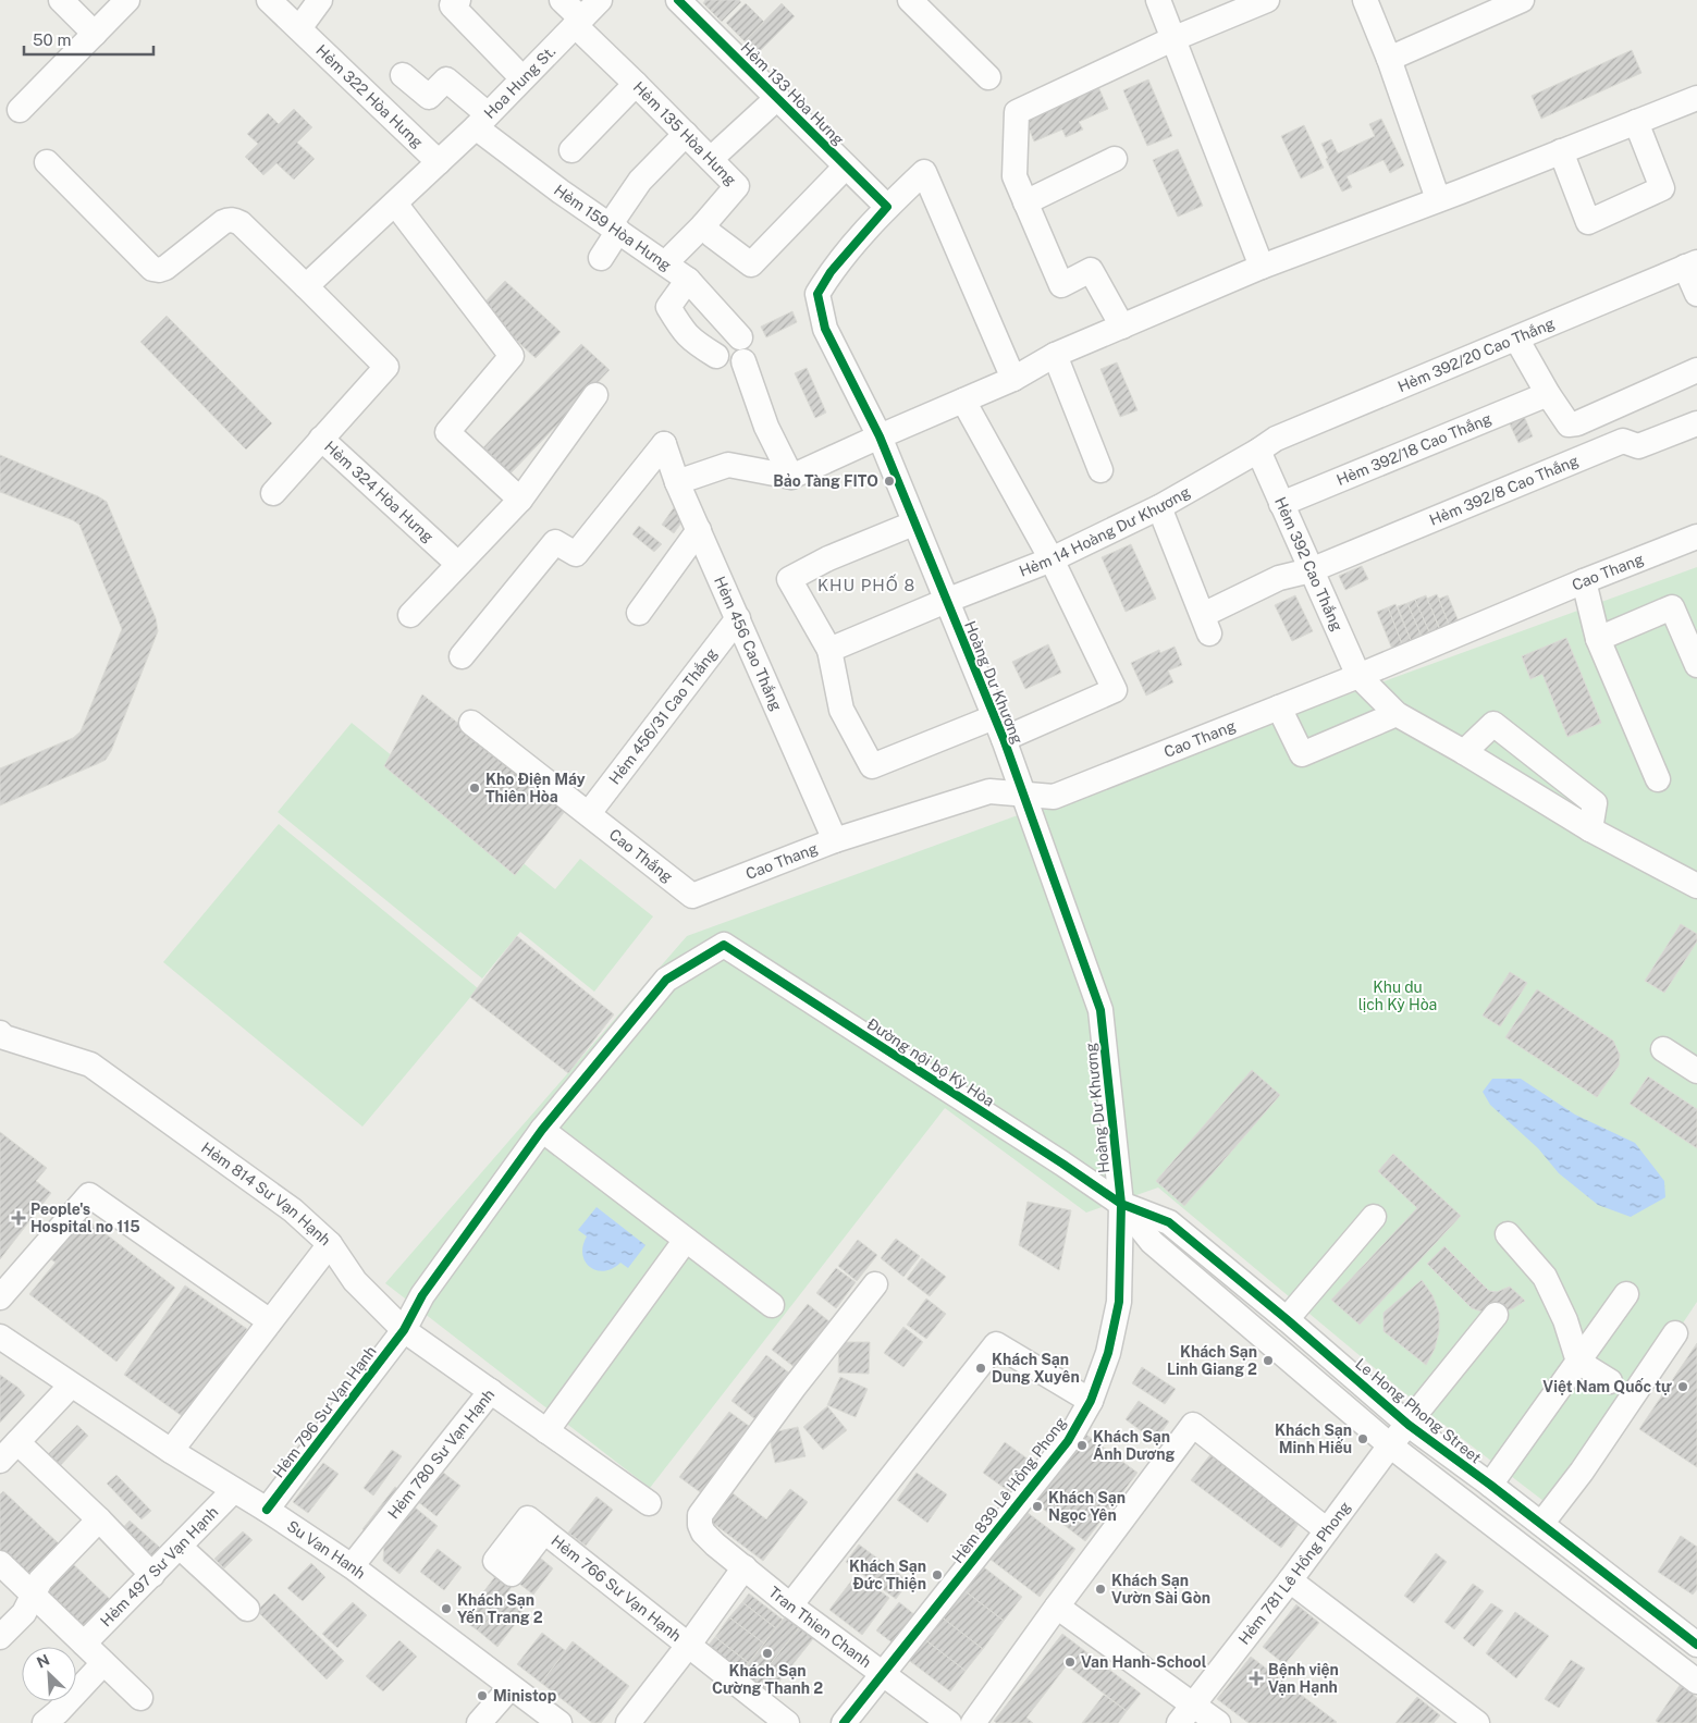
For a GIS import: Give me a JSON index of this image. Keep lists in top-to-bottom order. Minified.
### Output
{"streets":{"street":["Hoa Hung St.","Hẻm 133 Hòa Hưng","Hẻm 322 Hòa Hưng","Hẻm 135 Hòa Hưng","Hẻm 159 Hòa Hưng","Hẻm 392/20 Cao Thắng","Hẻm 392/18 Cao Thắng","Hẻm 392/8 Cao Thắng","Hẻm 324 Hòa Hưng","Hẻm 14 Hoàng Dư Khương","Hẻm 392 Cao Thắng","Cao Thang","Hẻm 456 Cao Thắng","Hoàng Dư Khương","Hẻm 456/31 Cao Thắng","Đường nội bộ Kỳ Hòa","Hẻm 814 Sư Vạn Hạnh","Le Hong Phong Street","Hẻm 796 Sư Vạn Hạnh","Hẻm 780 Sư Vạn Hạnh","Hẻm 839 Lê Hồng Phong","Su Van Hanh","Hẻm 497 Sư Vạn Hạnh","Hẻm 781 Lê Hồng Phong","Hẻm 766 Sư Vạn Hạnh","Tran Thien Chanh"]},"crossings":[["Hoa Hung St.","Hẻm 322 Hòa Hưng"],["Hoa Hung St.","Hẻm 135 Hòa Hưng"],["Hoa Hung St.","Hẻm 159 Hòa Hưng"],["Hẻm 133 Hòa Hưng","Hẻm 135 Hòa Hưng"],["Hẻm 133 Hòa Hưng","Hoàng Dư Khương"],["Hẻm 392/20 Cao Thắng","Hẻm 14 Hoàng Dư Khương"],["Hẻm 392/20 Cao Thắng","Hẻm 392 Cao Thắng"],["Hẻm 392/18 Cao Thắng","Hẻm 392 Cao Thắng"],["Hẻm 392/8 Cao Thắng","Hẻm 14 Hoàng Dư Khương"],["Hẻm 392/8 Cao Thắng","Hẻm 392 Cao Thắng"],["Hẻm 14 Hoàng Dư Khương","Hẻm 392 Cao Thắng"],["Hẻm 14 Hoàng Dư Khương","Hoàng Dư Khương"],["Hẻm 392 Cao Thắng","Cao Thang"],["Cao Thang","Hẻm 456 Cao Thắng"],["Cao Thang","Hoàng Dư Khương"],["Cao Thang","Hẻm 456/31 Cao Thắng"],["Hẻm 456 Cao Thắng","Hẻm 456/31 Cao Thắng"],["Hoàng Dư Khương","Đường nội bộ Kỳ Hòa"],["Hoàng Dư Khương","Le Hong Phong Street"],["Hoàng Dư Khương","Hẻm 839 Lê Hồng Phong"],["Đường nội bộ Kỳ Hòa","Le Hong Phong Street"],["Đường nội bộ Kỳ Hòa","Hẻm 796 Sư Vạn Hạnh"],["Đường nội bộ Kỳ Hòa","Hẻm 839 Lê Hồng Phong"],["Hẻm 814 Sư Vạn Hạnh","Su Van Hanh"],["Le Hong Phong Street","Hẻm 839 Lê Hồng Phong"],["Le Hong Phong Street","Hẻm 781 Lê Hồng Phong"],["Hẻm 796 Sư Vạn Hạnh","Su Van Hanh"],["Hẻm 780 Sư Vạn Hạnh","Su Van Hanh"],["Hẻm 839 Lê Hồng Phong","Tran Thien Chanh"],["Su Van Hanh","Hẻm 497 Sư Vạn Hạnh"]],"districts":["KHU PHỐ 8"],"parks":["Khu du lịch Kỳ Hòa"],"places":{"other":["Bảo Tàng FITO","Kho Điện Máy Thiên Hòa","Khách Sạn Linh Giang 2","Khách Sạn Dung Xuyên","Việt Nam Quốc tự","Khách Sạn Minh Hiếu","Khách Sạn Ánh Dương","Khách Sạn Ngọc Yên","Khách Sạn Đức Thiện","Khách Sạn Vườn Sài Gòn","Khách Sạn Yến Trang 2","Khách Sạn Cường Thanh 2","Van Hanh-School","Ministop"],"health":["People's Hospital no 115","Bệnh viện Vạn Hạnh"]},"scale_bar":"50 m","north":"top left"}
